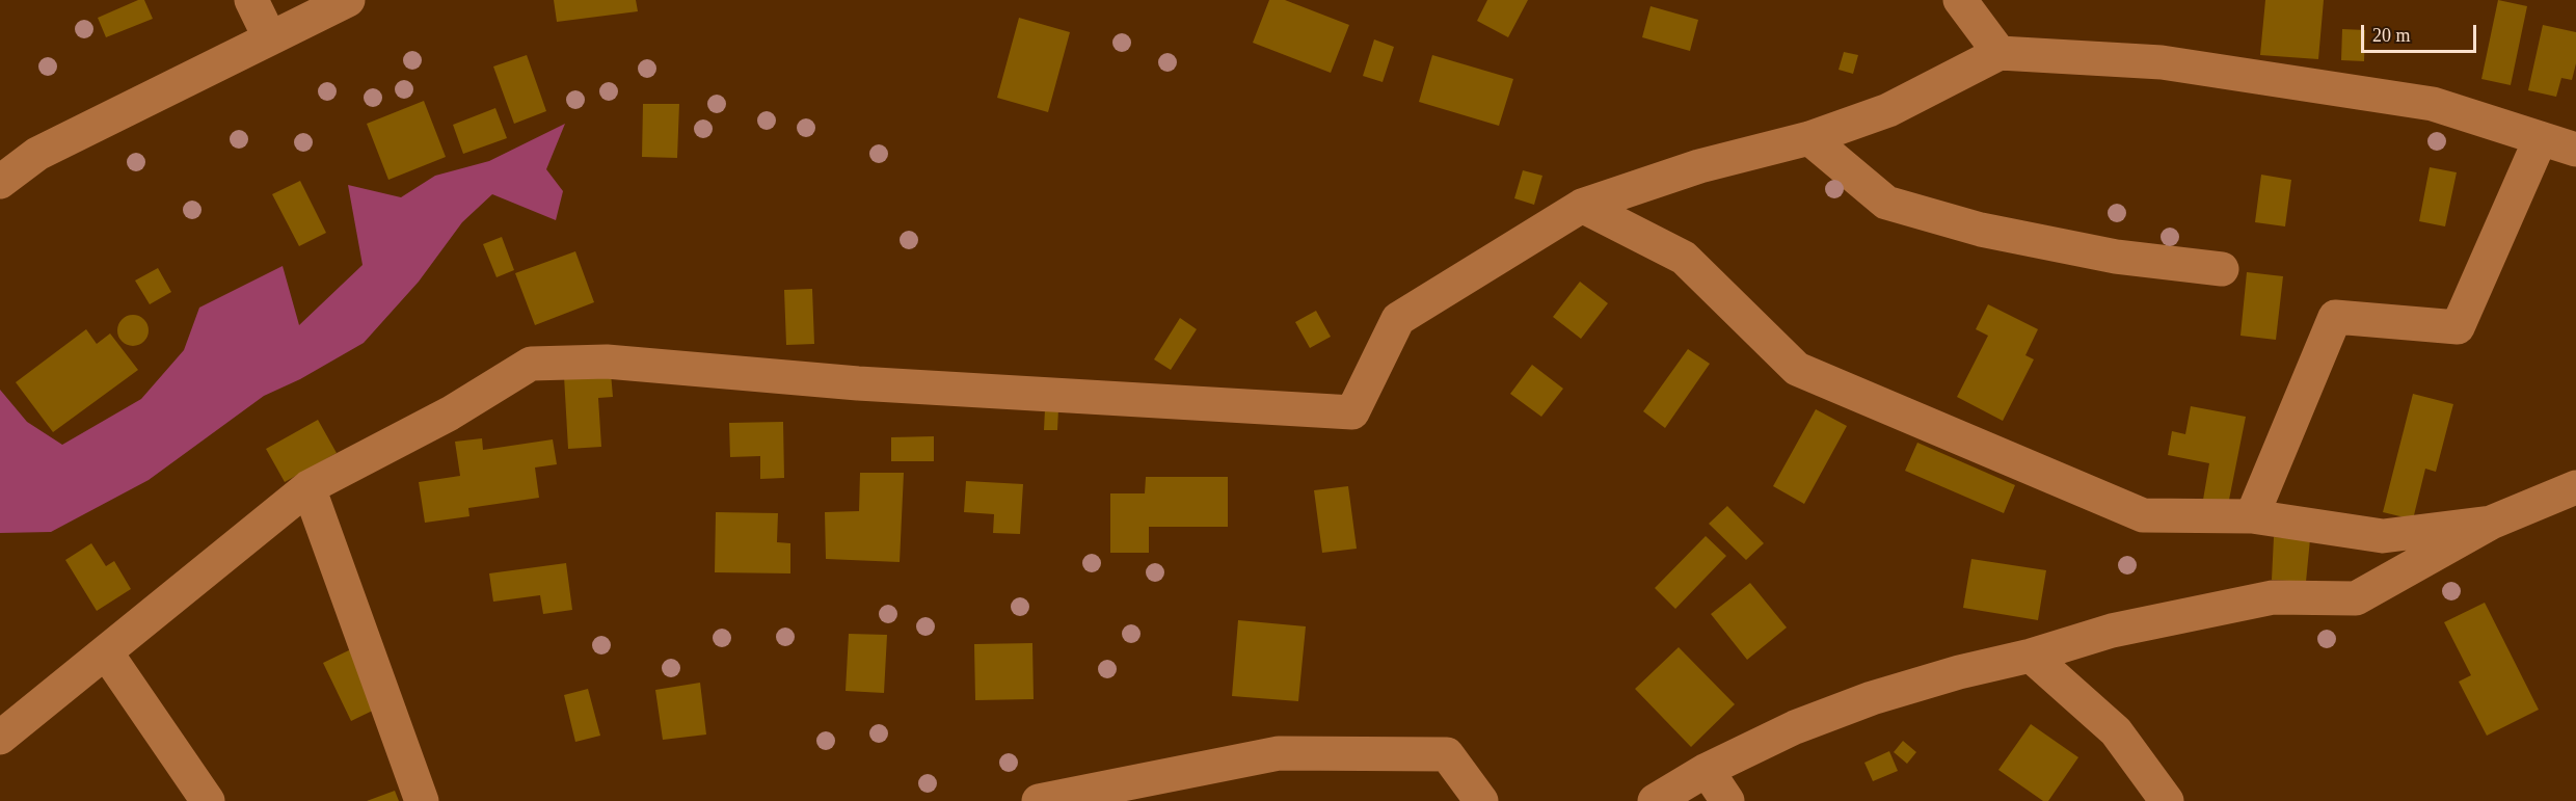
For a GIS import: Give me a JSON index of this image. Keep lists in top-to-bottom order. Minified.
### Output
{"scale_bar":"20 m"}
